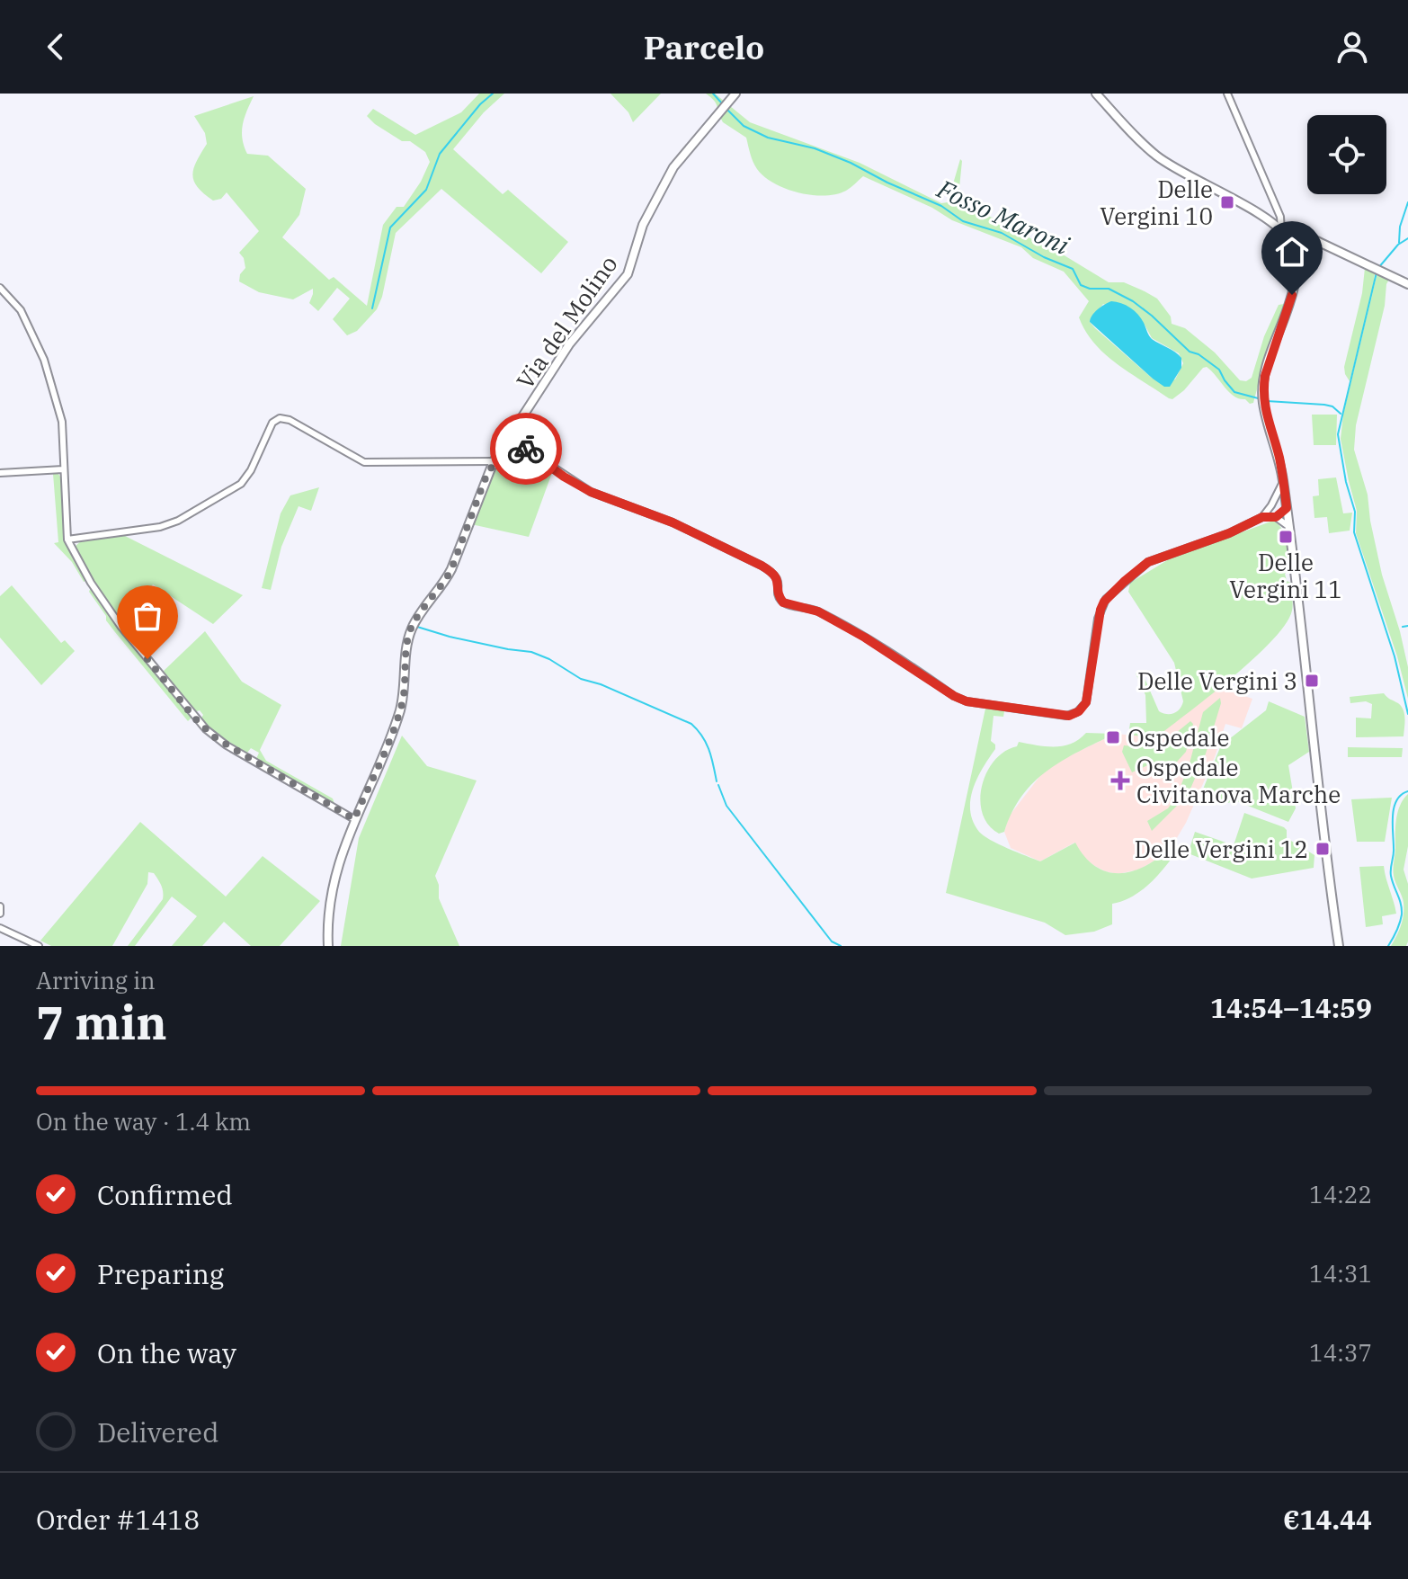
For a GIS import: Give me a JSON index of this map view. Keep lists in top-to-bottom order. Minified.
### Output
{"streets":{"street":["Via del Molino"]},"water":["Fosso Maroni"],"places":{"transit":["Delle Vergini 10","Delle Vergini 11","Delle Vergini 3","Ospedale","Delle Vergini 12"],"health":["Ospedale Civitanova Marche"]},"page":{"header":"Parcelo","heading":["7 min","Arriving in","14:54–14:59"],"panel":["Order #1418","€14.44"],"bar":"On the way · 1.4 km","list":[["Confirmed","14:22"],["Preparing","14:31"],["On the way","14:37"],"Delivered"]}}
